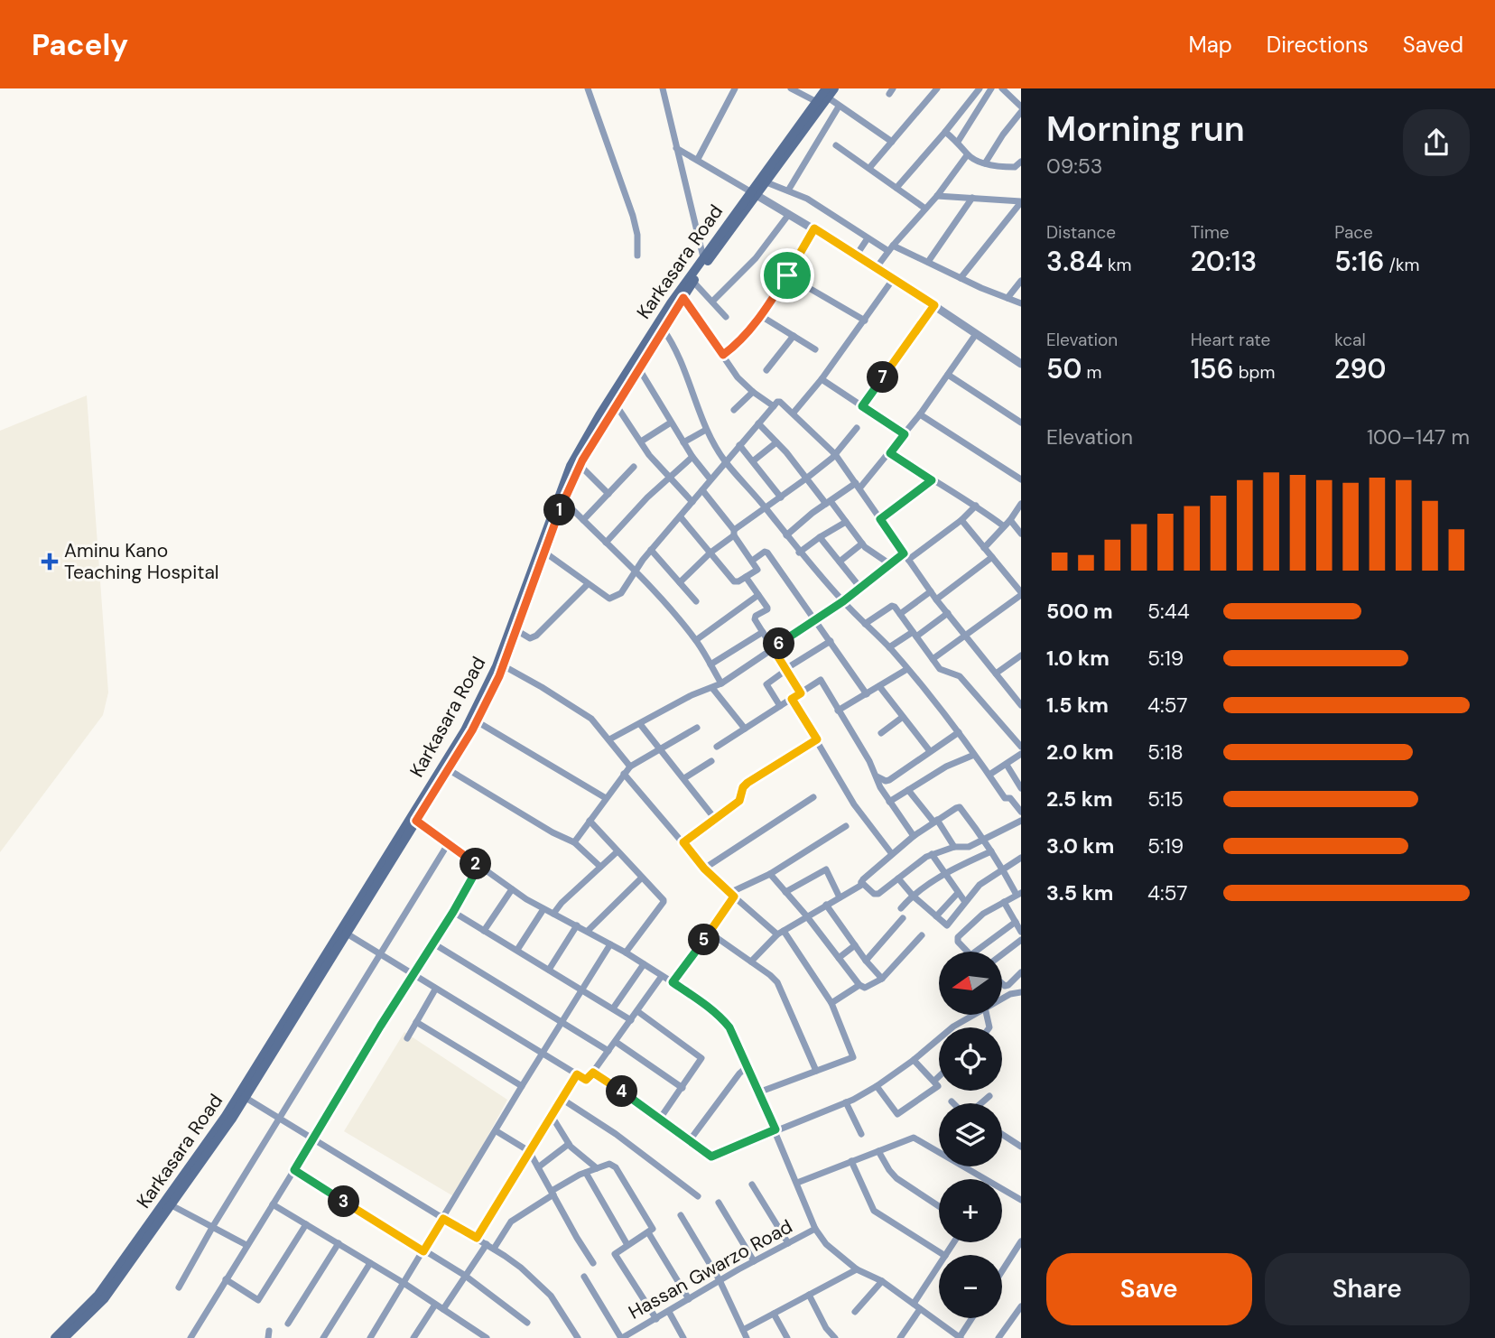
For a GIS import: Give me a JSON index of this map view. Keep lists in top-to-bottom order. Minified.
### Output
{"streets":{"main road":["Karkasara Road"],"street":["Hassan Gwarzo Road"]},"crossings":[["Karkasara Road","Hassan Gwarzo Road"]],"places":{"health":["Aminu Kano Teaching Hospital"]},"north":"left","page":{"header":"Pacely","nav":["Map","Directions","Saved"],"heading":["Morning run","09:53"],"stats":[["Distance","3.84 km"],["Time","20:13"],["Pace","5:16 /km"],["Elevation","50 m"],["Heart rate","156 bpm"],["kcal","290"]],"pins":["7","1","6","2","5","4","3"],"chart":["Elevation","100–147 m"],"list":[{"name":"500 m","note":"5:44"},{"name":"1.0 km","note":"5:19"},{"name":"1.5 km","note":"4:57"},{"name":"2.0 km","note":"5:18"},{"name":"2.5 km","note":"5:15"},{"name":"3.0 km","note":"5:19"},{"name":"3.5 km","note":"4:57"}],"map_buttons":["+","−"],"buttons":["Save","Share"]}}
